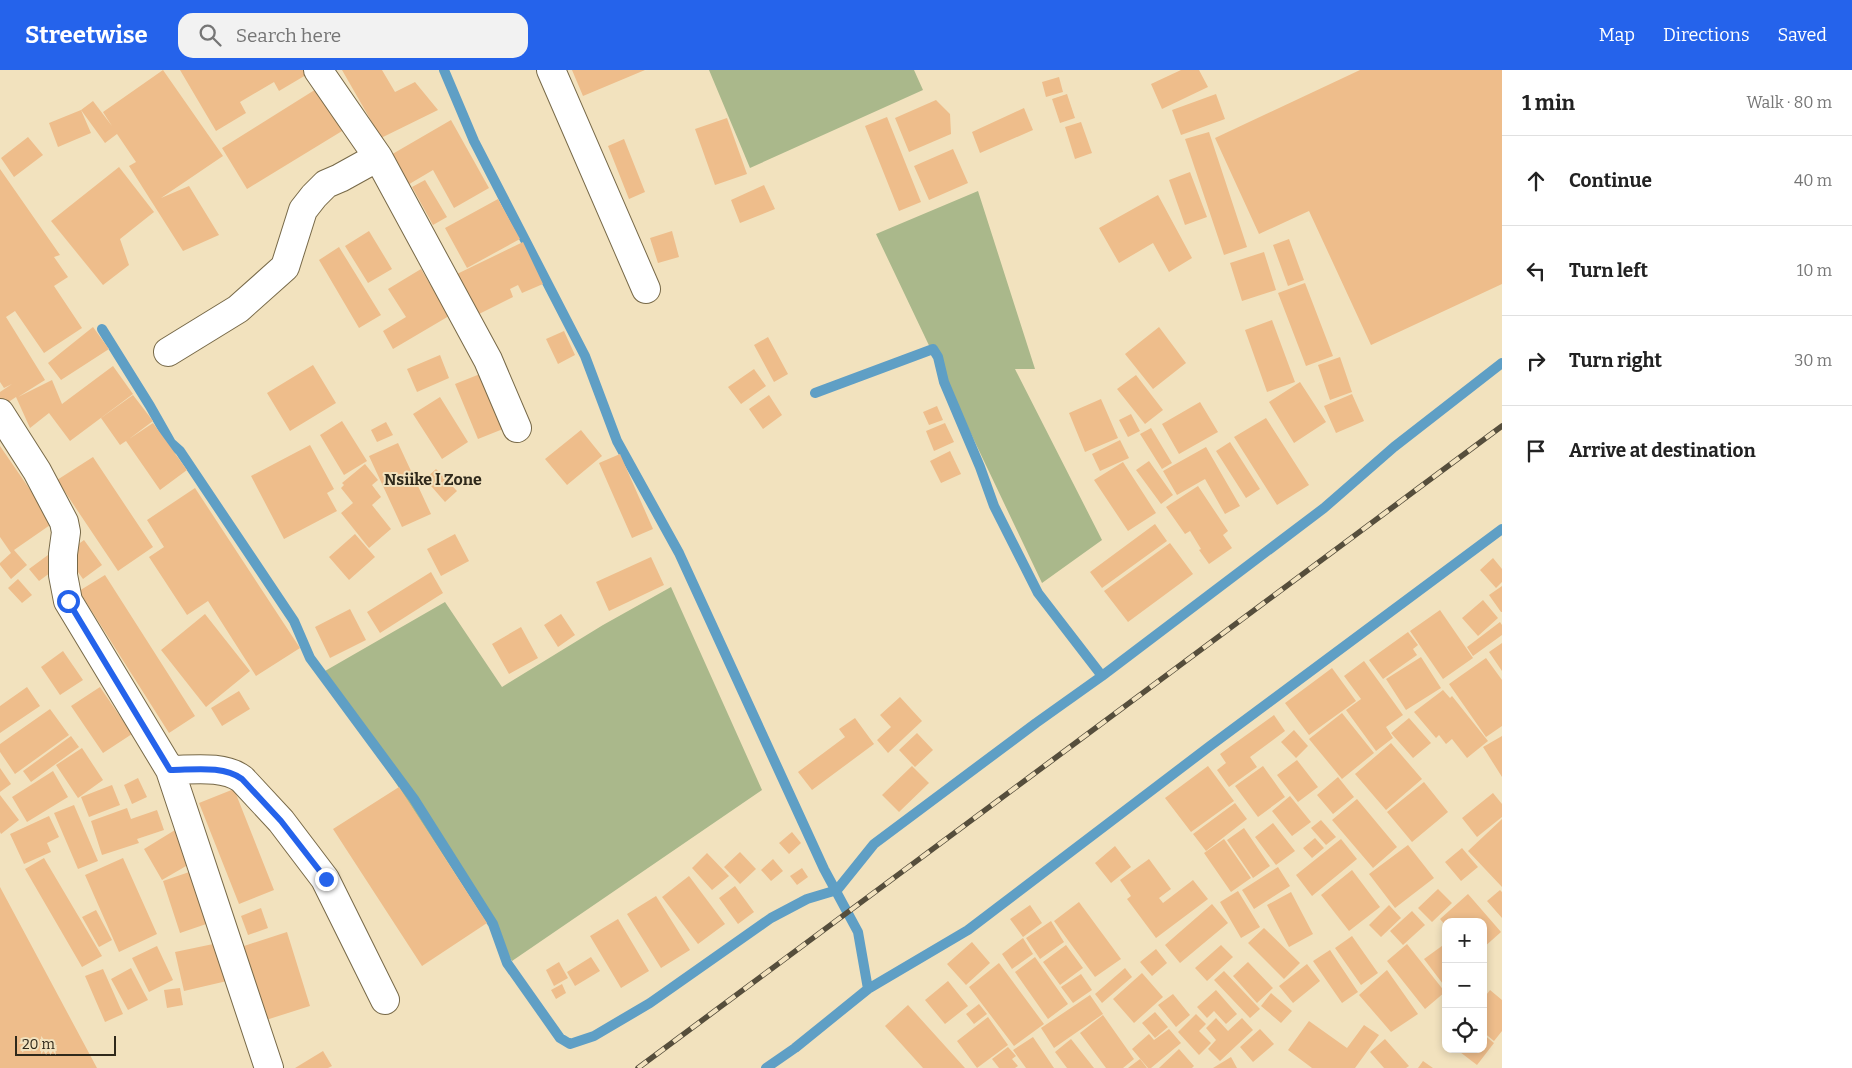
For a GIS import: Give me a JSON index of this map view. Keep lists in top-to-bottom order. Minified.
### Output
{"districts":["Nsiike I Zone"],"scale_bar":"20 m","page":{"header":"Streetwise","search":"Search here","nav":["Map","Directions","Saved"],"heading":["1 min","Walk · 80 m"],"list":[["Continue","40 m"],["Turn left","10 m"],["Turn right","30 m"],"Arrive at destination"],"map_buttons":["+","−"],"scale":"20 m"}}
